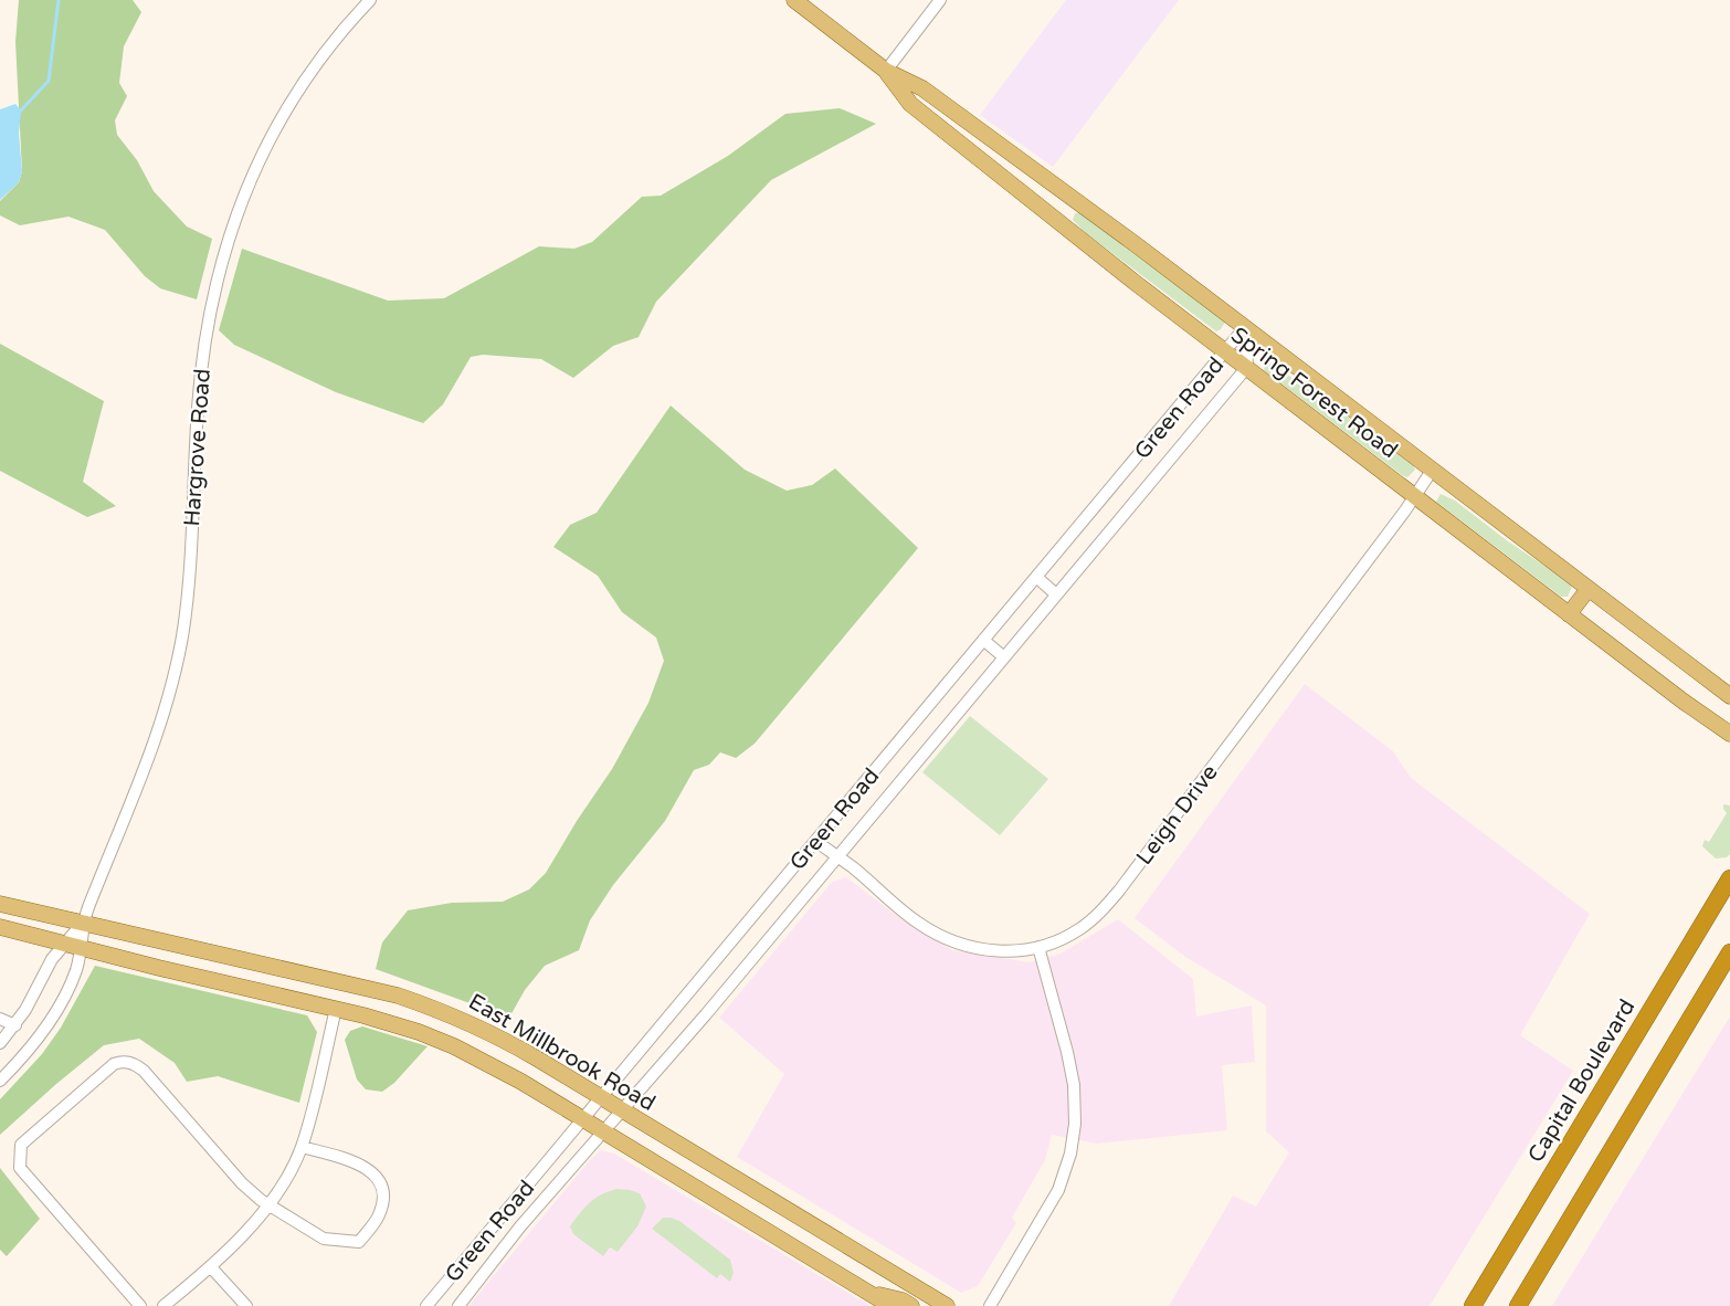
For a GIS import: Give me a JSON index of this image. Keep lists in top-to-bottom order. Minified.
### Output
{"streets":{"highway":["Capital Boulevard"],"main road":["Spring Forest Road","East Millbrook Road"],"street":["Green Road","Hargrove Road","Leigh Drive"]},"crossings":[["Spring Forest Road","Green Road"],["Spring Forest Road","Leigh Drive"],["Green Road","Leigh Drive"],["Green Road","East Millbrook Road"],["Hargrove Road","East Millbrook Road"]]}
